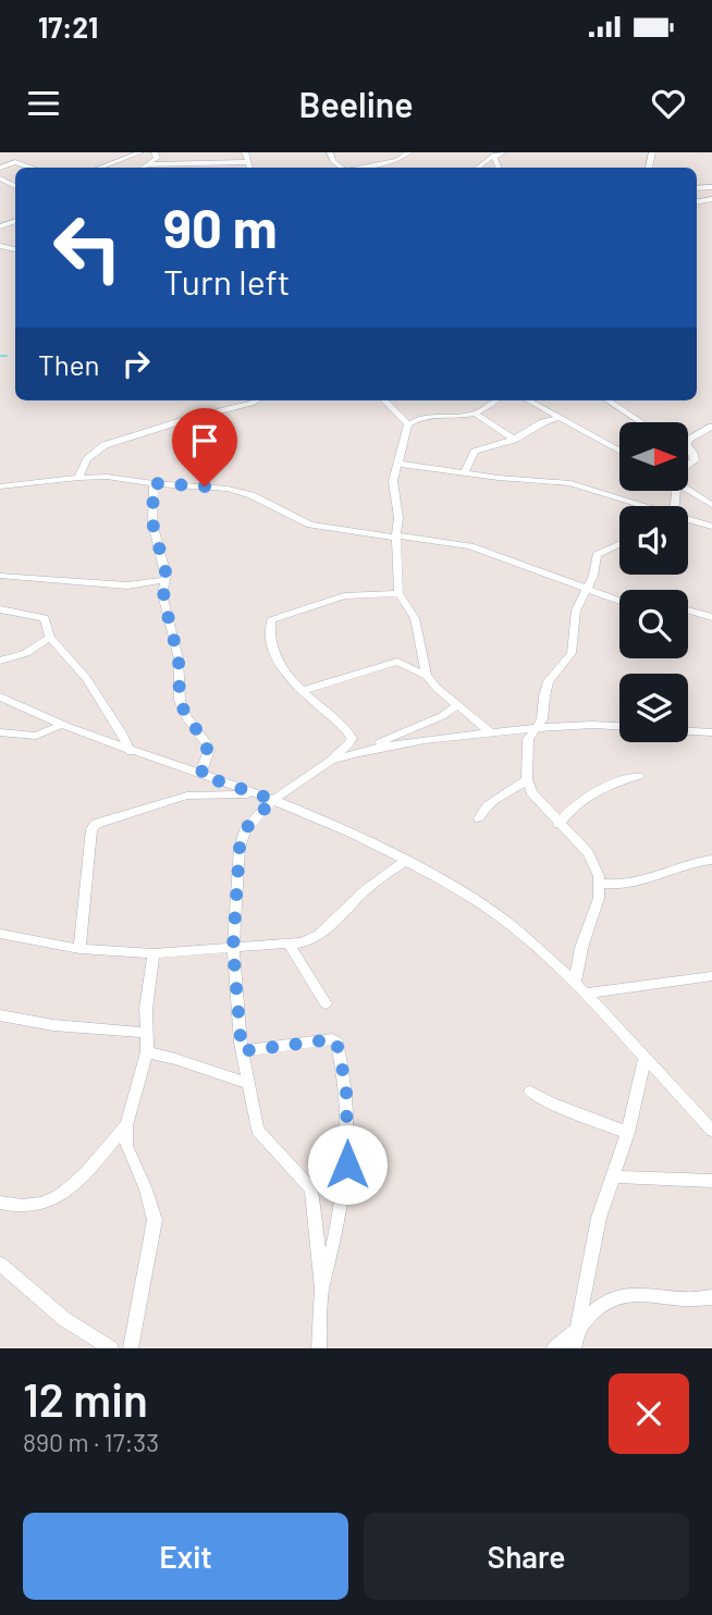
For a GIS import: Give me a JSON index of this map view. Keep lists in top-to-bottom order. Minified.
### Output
{"north":"right","page":{"status":"17:21","header":"Beeline","turn":["90 m","Turn left"],"then":"Then","heading":["12 min","890 m · 17:33"],"buttons":["Exit","Share"]}}
